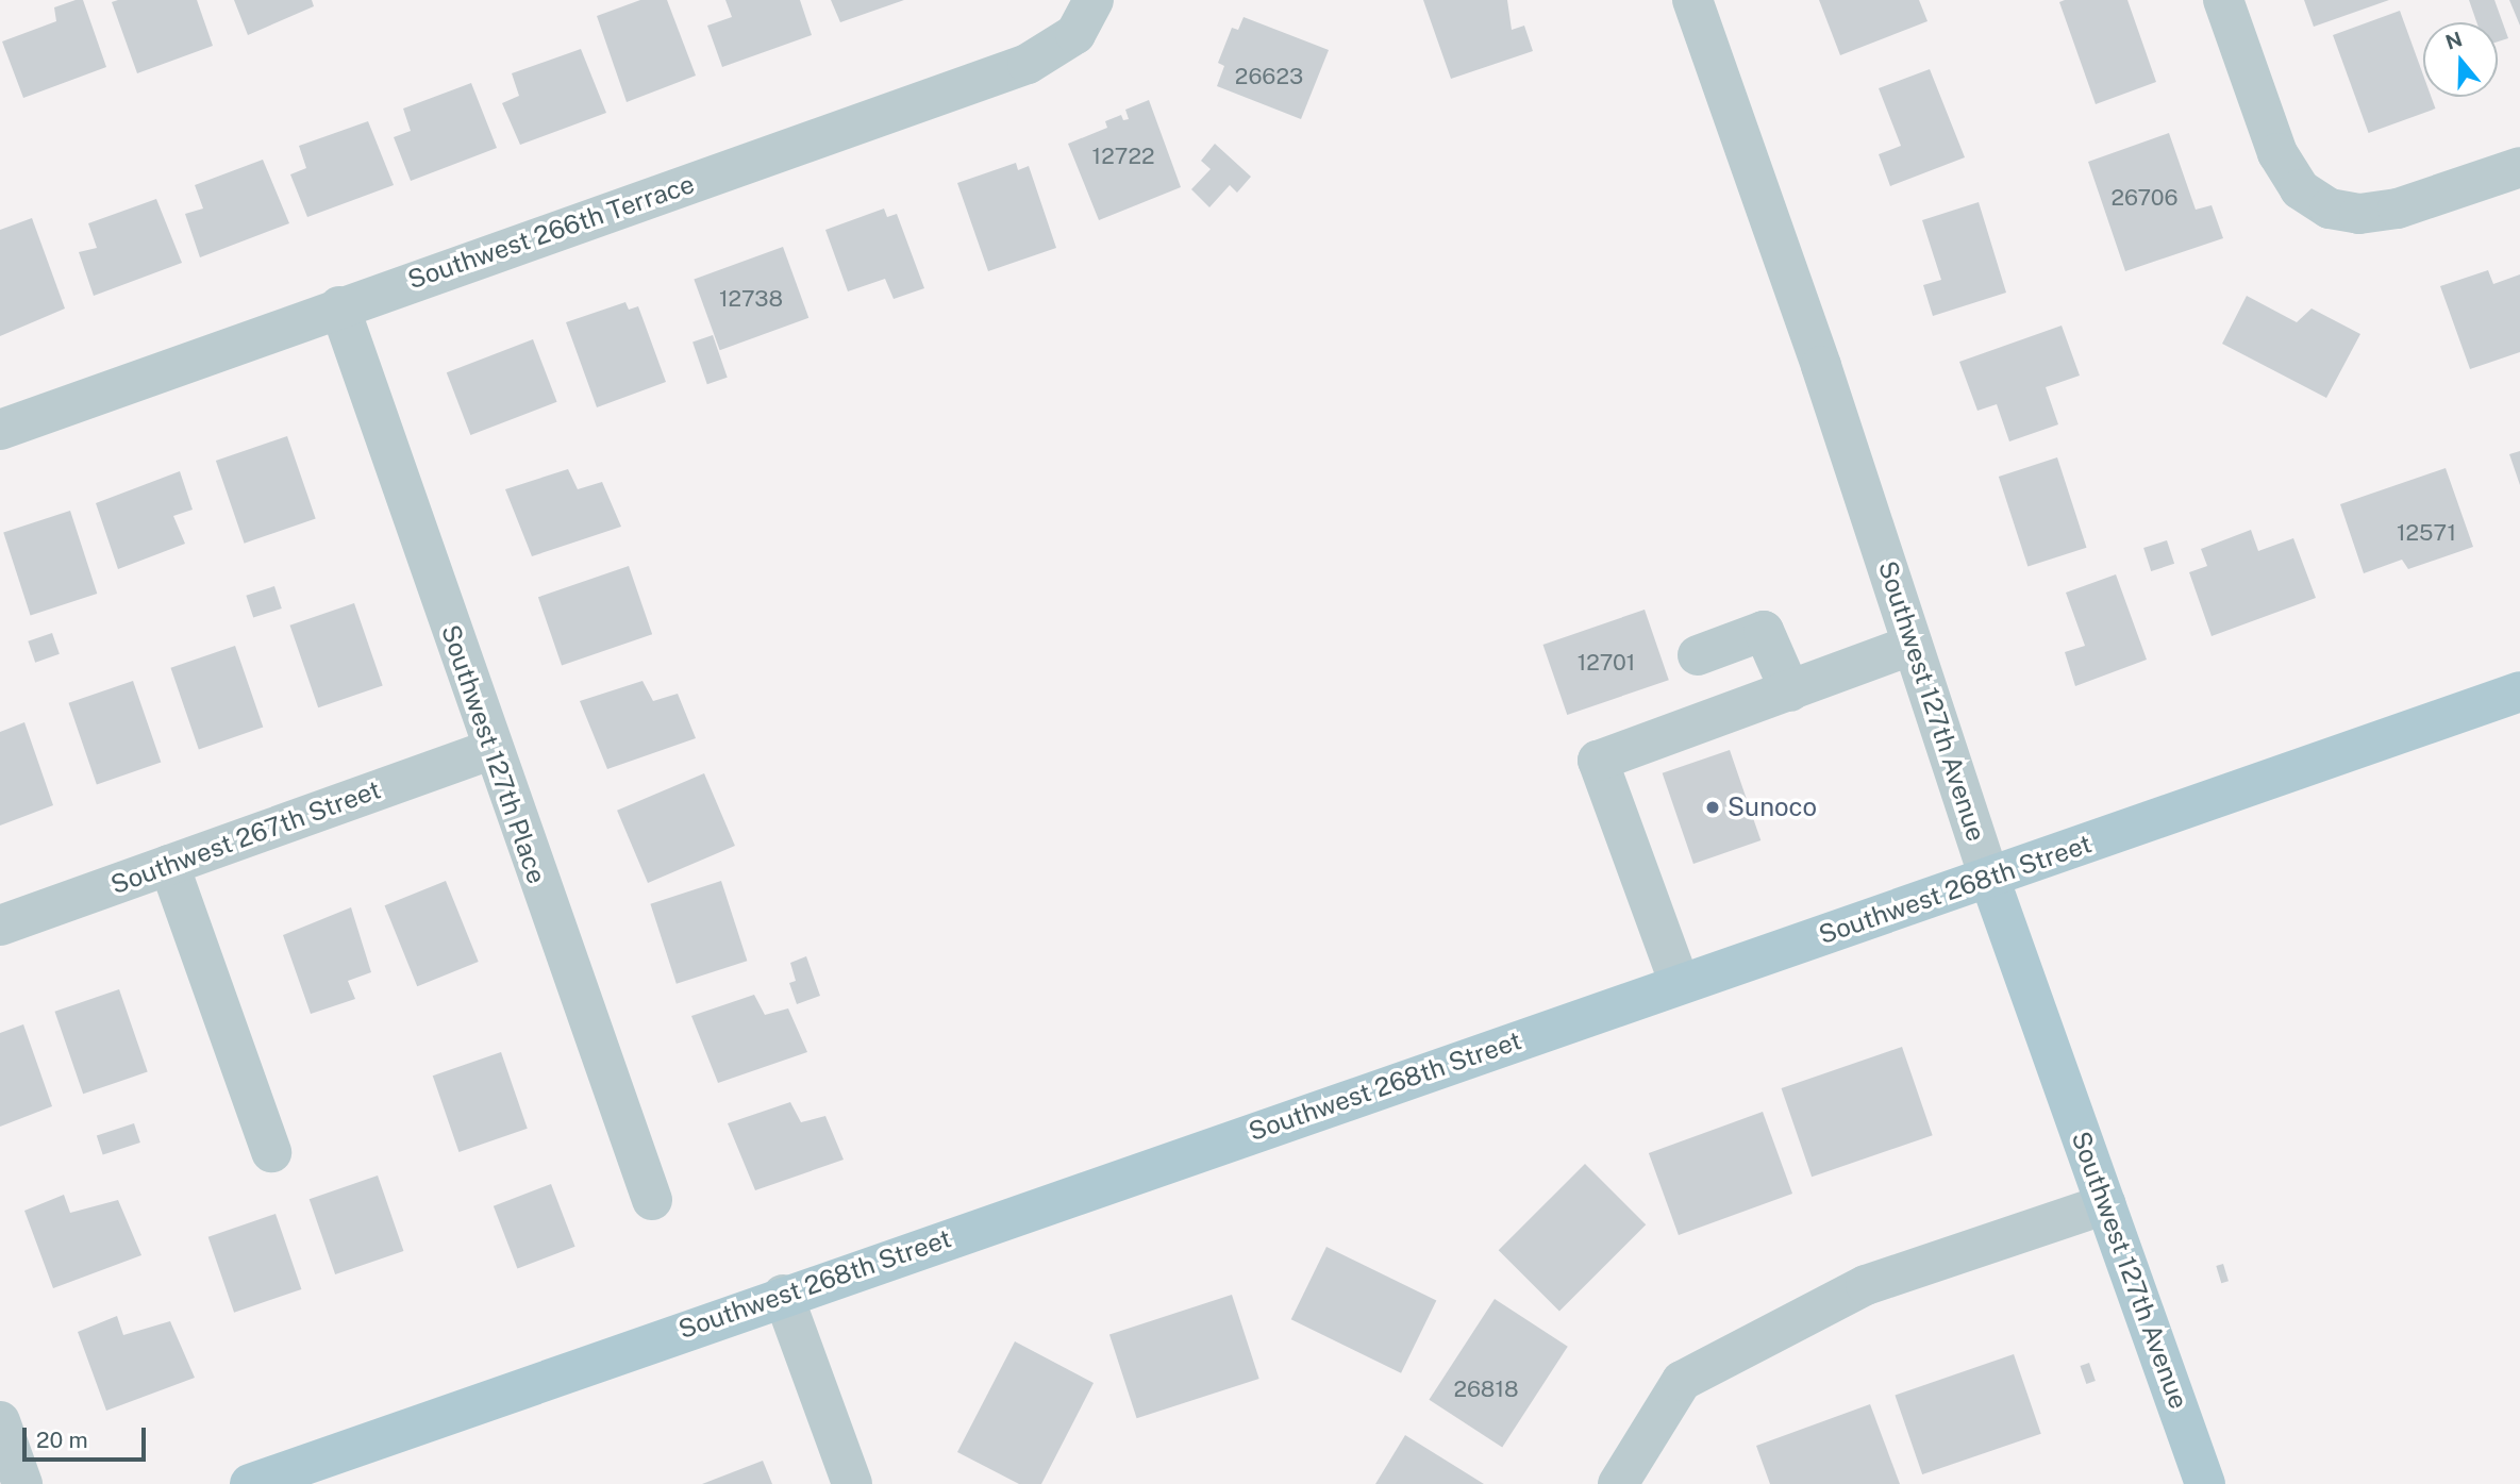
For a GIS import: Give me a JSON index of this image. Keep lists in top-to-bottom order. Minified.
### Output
{"streets":{"main road":["Southwest 127th Avenue","Southwest 268th Street"],"street":["Southwest 266th Terrace","Southwest 127th Place","Southwest 267th Street"]},"crossings":[["Southwest 266th Terrace","Southwest 127th Place"],["Southwest 127th Avenue","Southwest 268th Street"],["Southwest 127th Place","Southwest 267th Street"]],"places":["Sunoco"],"house_numbers":["26623","12722","26706","12738","12571","12701","26818"],"scale_bar":"20 m","north":"top"}
